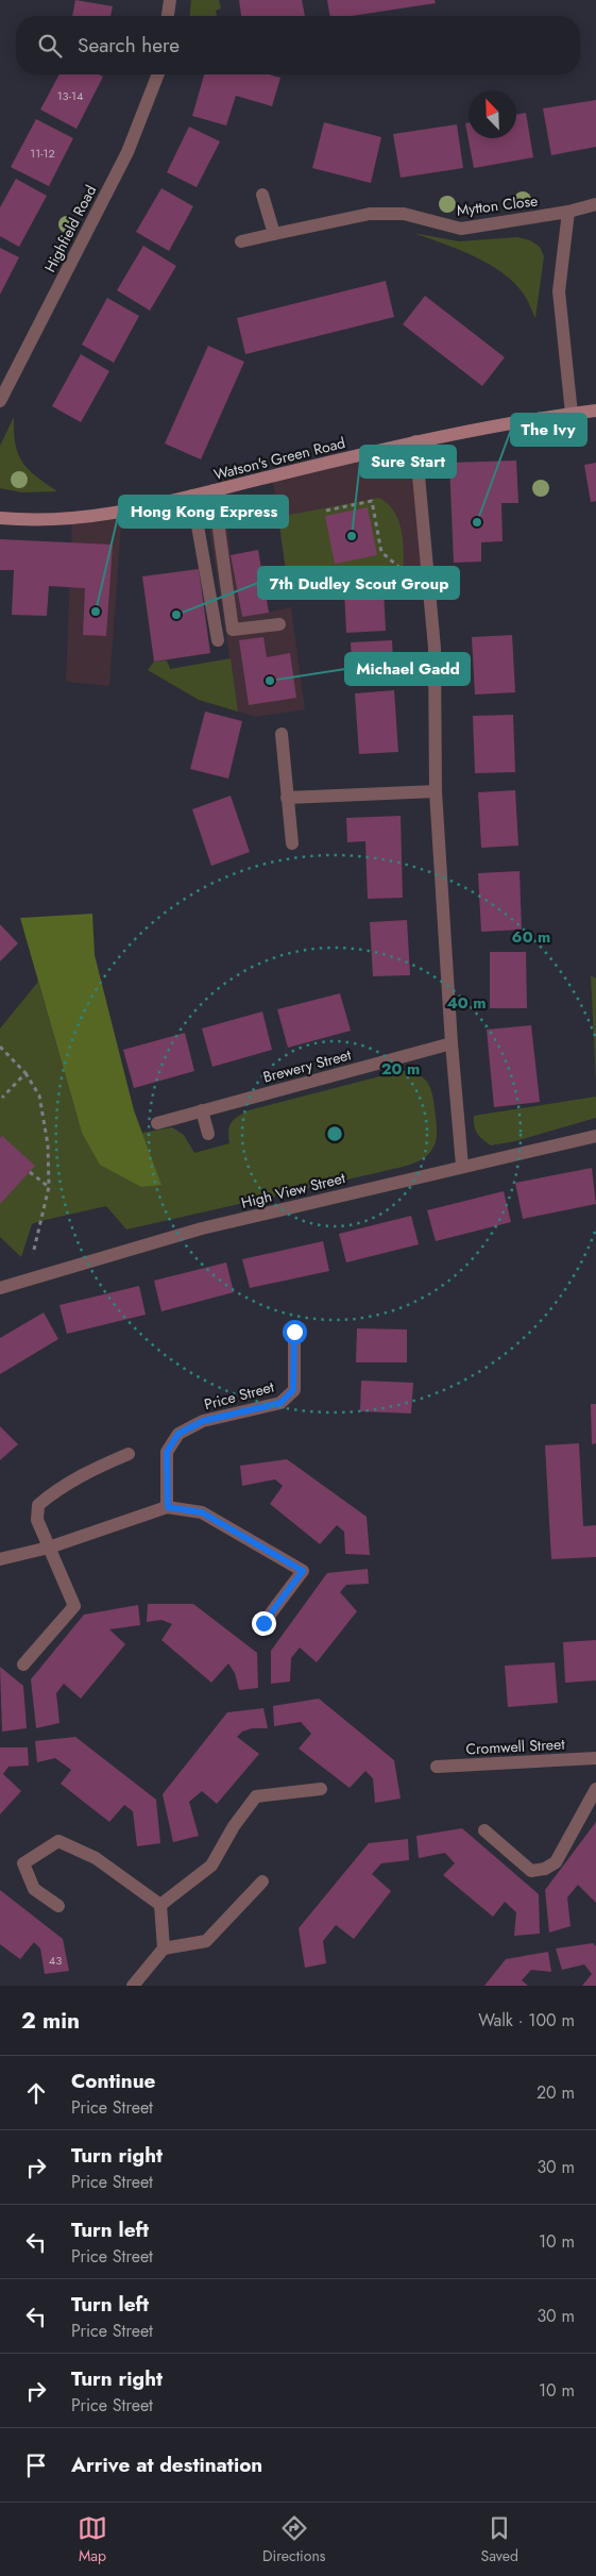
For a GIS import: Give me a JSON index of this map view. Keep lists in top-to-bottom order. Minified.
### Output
{"streets":{"street":["Mytton Close","Highfield Road","Watson's Green Road","Brewery Street","High View Street","Price Street","Cromwell Street"]},"places":["The Ivy","Sure Start","Hong Kong Express","7th Dudley Scout Group","Michael Gadd"],"house_numbers":["13-14","11-12","43"],"north":"top left","page":{"search":"Search here","heading":["2 min","Walk · 100 m"],"list":[["Continue","Price Street","20 m"],["Turn right","Price Street","30 m"],["Turn left","Price Street","10 m"],["Turn left","Price Street","30 m"],["Turn right","Price Street","10 m"],"Arrive at destination"],"nav":["Map","Directions","Saved"]},"rings":["60 m","40 m","20 m"]}
